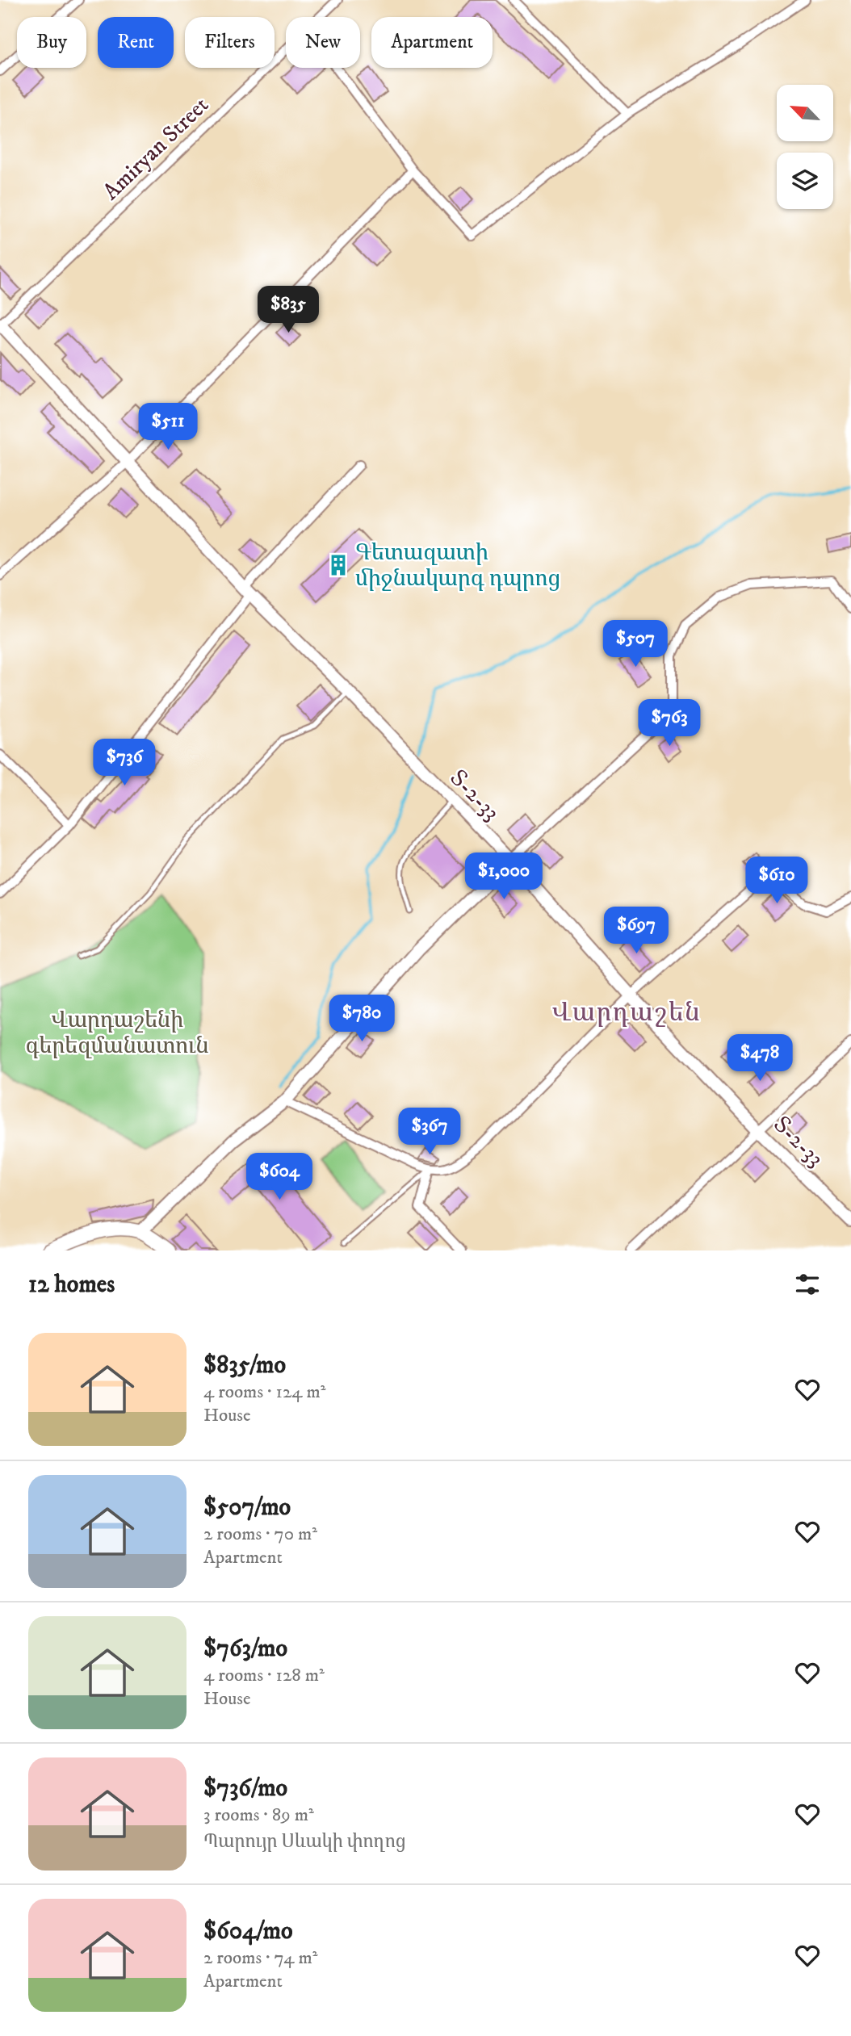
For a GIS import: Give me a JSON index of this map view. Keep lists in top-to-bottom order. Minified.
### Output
{"streets":{"street":["Amiryan Street","Տ-2-33"]},"crossings":[["Amiryan Street","Տ-2-33"]],"districts":["Վարդաշեն"],"parks":["Վարդաշենի գերեզմանատուն"],"places":{"building":["Գետազատի միջնակարգ դպրոց"]},"north":"top left","page":{"chip":["Buy","Rent","Filters","New","Apartment"],"price":["$835","$511","$507","$763","$736","$1,000","$610","$697","$780","$478","$367","$604"],"heading":"12 homes","list":[{"name":"$835/mo","note":"4 rooms · 124 m² · House"},{"name":"$507/mo","note":"2 rooms · 70 m² · Apartment"},{"name":"$763/mo","note":"4 rooms · 128 m² · House"},{"name":"$736/mo","note":"3 rooms · 89 m² · Պարույր Սևակի փողոց"},{"name":"$604/mo","note":"2 rooms · 74 m² · Apartment"}]}}
